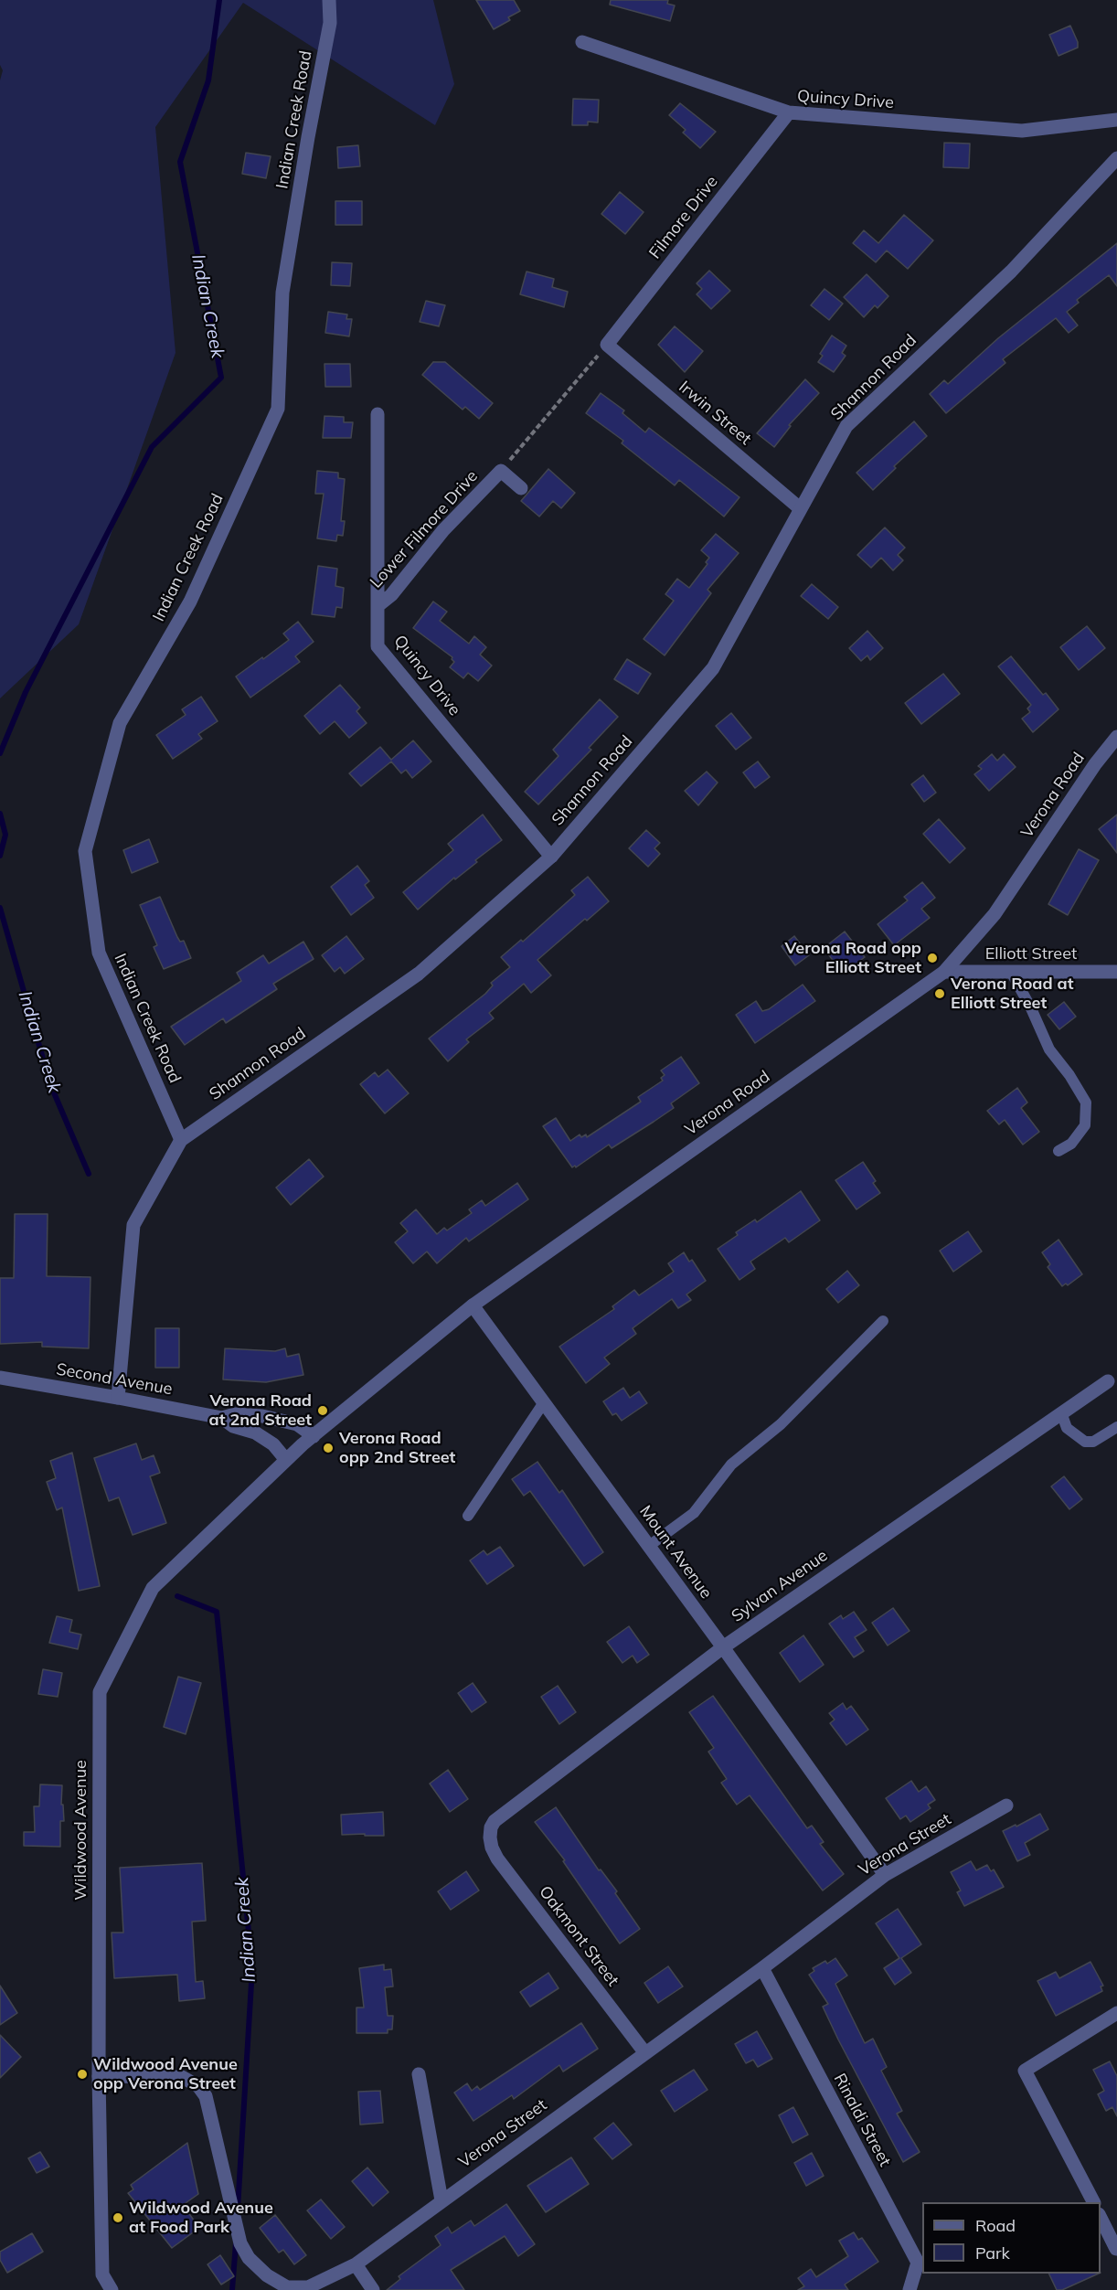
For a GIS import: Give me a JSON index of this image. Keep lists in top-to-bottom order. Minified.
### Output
{"streets":{"street":["Quincy Drive","Indian Creek Road","Filmore Drive","Shannon Road","Irwin Street","Lower Filmore Drive","Verona Road","Elliott Street","Second Avenue","Mount Avenue","Sylvan Avenue","Wildwood Avenue","Verona Street","Oakmont Street","Rinaldi Street"]},"crossings":[["Quincy Drive","Filmore Drive"],["Quincy Drive","Shannon Road"],["Quincy Drive","Lower Filmore Drive"],["Indian Creek Road","Shannon Road"],["Filmore Drive","Irwin Street"],["Shannon Road","Irwin Street"],["Shannon Road","Second Avenue"],["Verona Road","Elliott Street"],["Verona Road","Second Avenue"],["Verona Road","Mount Avenue"],["Verona Road","Wildwood Avenue"],["Second Avenue","Wildwood Avenue"],["Mount Avenue","Sylvan Avenue"],["Mount Avenue","Verona Street"],["Sylvan Avenue","Oakmont Street"],["Wildwood Avenue","Verona Street"],["Verona Street","Oakmont Street"],["Verona Street","Rinaldi Street"]],"water":["Indian Creek"],"places":["Verona Road opp Elliott Street","Verona Road at Elliott Street","Verona Road at 2nd Street","Verona Road opp 2nd Street","Wildwood Avenue opp Verona Street","Wildwood Avenue at Food Park"],"legend":["Road","Park"]}
